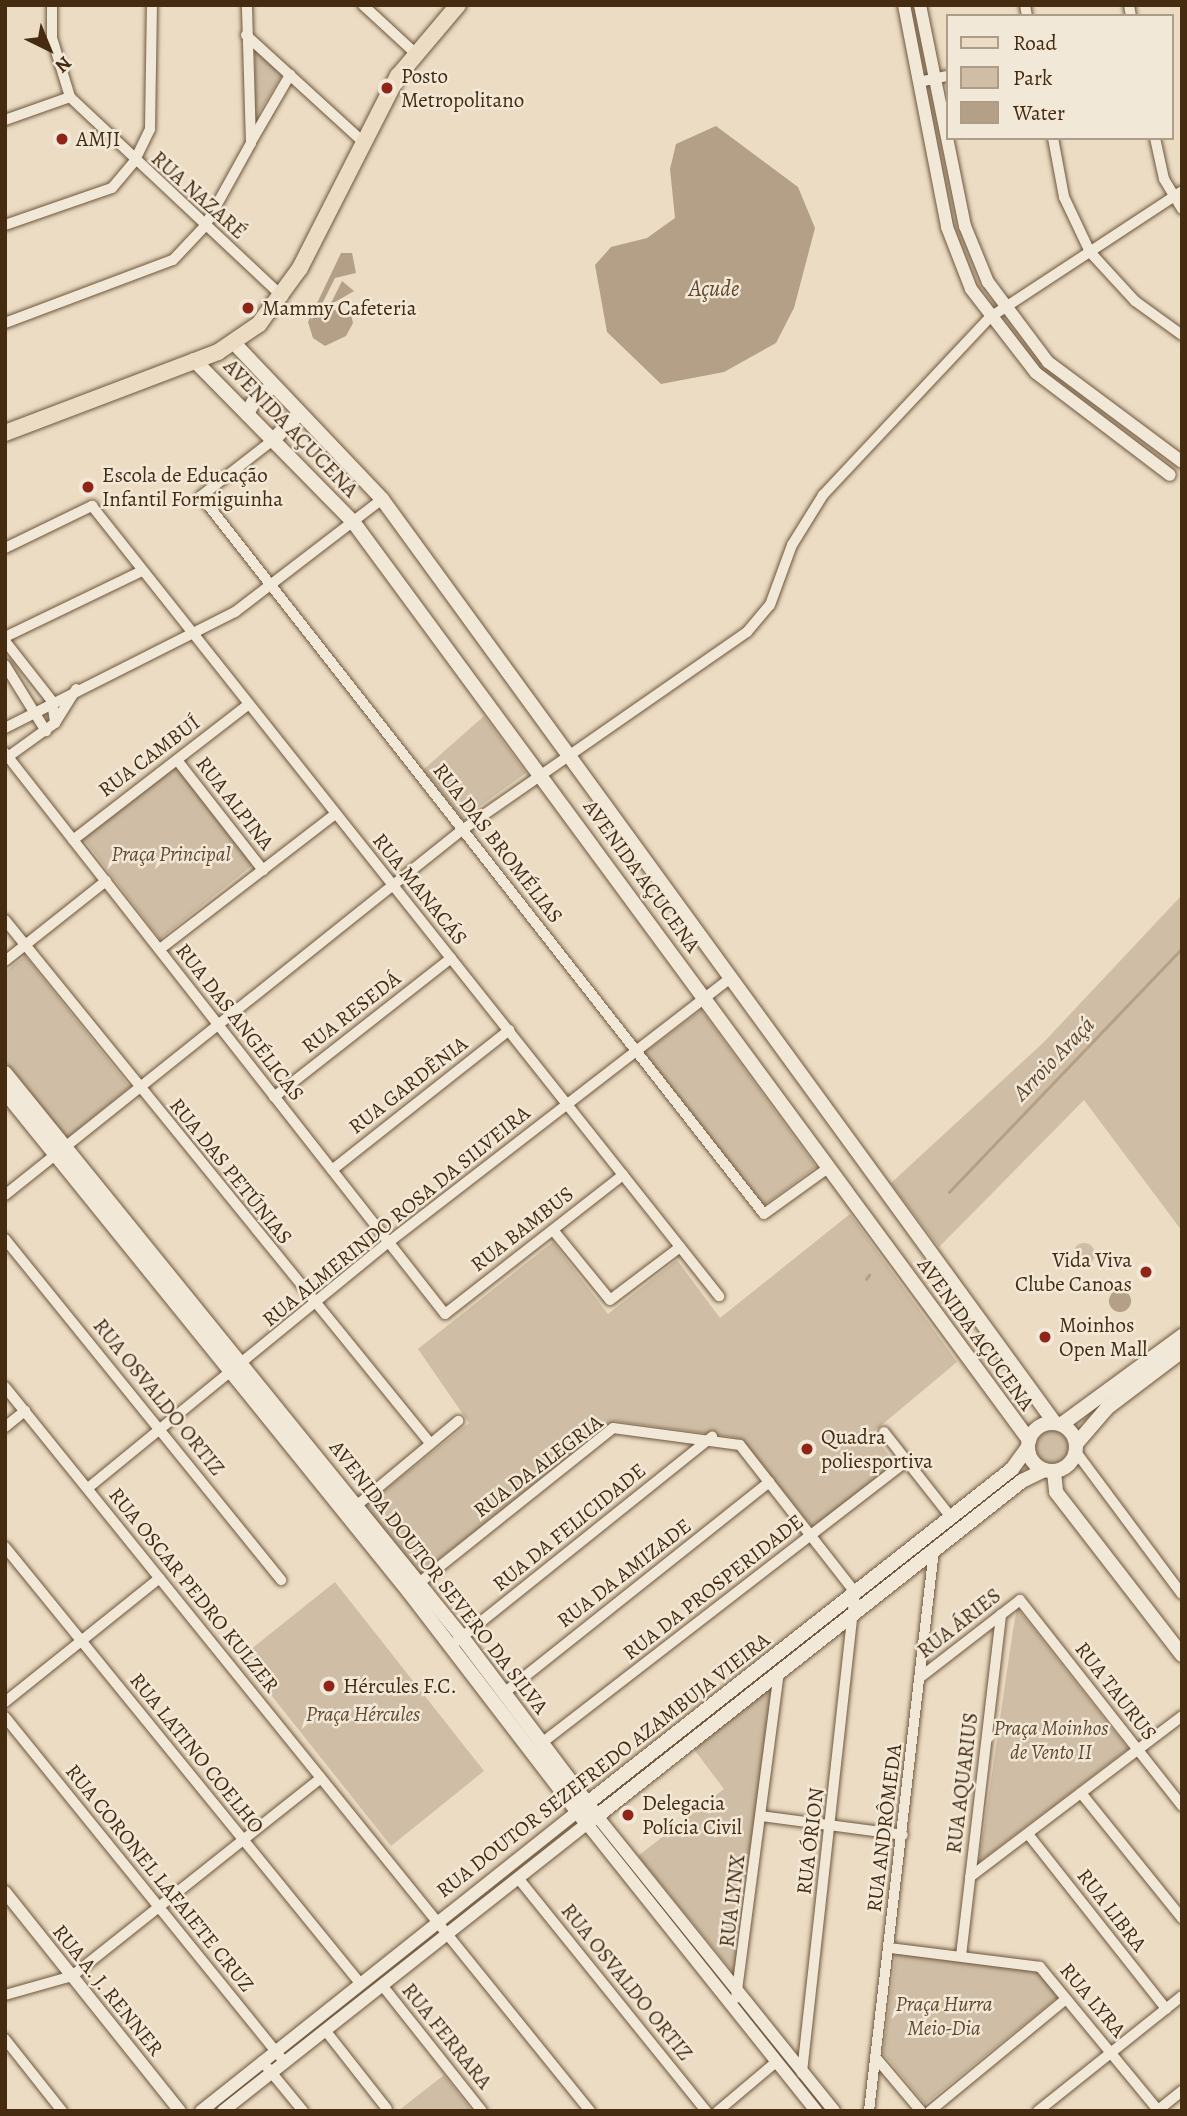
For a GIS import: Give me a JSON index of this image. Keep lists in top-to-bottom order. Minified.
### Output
{"streets":{"main road":["AVENIDA AÇUCENA","AVENIDA DOUTOR SEVERO DA SILVA","RUA DOUTOR SEZEFREDO AZAMBUJA VIEIRA"],"street":["RUA NAZARÉ","RUA CAMBUÍ","RUA ALPINA","RUA DAS BROMÉLIAS","RUA MANACÁS","RUA RESEDÁ","RUA DAS ANGÉLICAS","RUA GARDÊNIA","RUA DAS PETÚNIAS","RUA ALMERINDO ROSA DA SILVEIRA","RUA BAMBUS","RUA OSVALDO ORTIZ","RUA DA ALEGRIA","RUA DA FELICIDADE","RUA DA AMIZADE","RUA DA PROSPERIDADE","RUA OSCAR PEDRO KULZER","RUA ÁRIES","RUA TAURUS","RUA LATINO COELHO","RUA AQUARIUS","RUA ANDRÔMEDA","RUA ÓRION","RUA CORONEL LAFAIETE CRUZ","RUA LYNX","RUA LIBRA","RUA A. J. RENNER","RUA LYRA","RUA FERRARA"]},"crossings":[["AVENIDA AÇUCENA","RUA DAS BROMÉLIAS"],["AVENIDA AÇUCENA","RUA ALMERINDO ROSA DA SILVEIRA"],["AVENIDA AÇUCENA","RUA DOUTOR SEZEFREDO AZAMBUJA VIEIRA"],["RUA CAMBUÍ","RUA ALPINA"],["RUA CAMBUÍ","RUA MANACÁS"],["RUA CAMBUÍ","RUA DAS ANGÉLICAS"],["RUA DAS BROMÉLIAS","RUA ALMERINDO ROSA DA SILVEIRA"],["RUA MANACÁS","RUA RESEDÁ"],["RUA MANACÁS","RUA GARDÊNIA"],["RUA MANACÁS","RUA ALMERINDO ROSA DA SILVEIRA"],["RUA MANACÁS","RUA BAMBUS"],["RUA RESEDÁ","RUA DAS ANGÉLICAS"],["RUA DAS ANGÉLICAS","RUA GARDÊNIA"],["RUA DAS ANGÉLICAS","RUA ALMERINDO ROSA DA SILVEIRA"],["RUA DAS ANGÉLICAS","RUA BAMBUS"],["RUA DAS PETÚNIAS","RUA ALMERINDO ROSA DA SILVEIRA"],["RUA ALMERINDO ROSA DA SILVEIRA","RUA OSVALDO ORTIZ"],["RUA ALMERINDO ROSA DA SILVEIRA","AVENIDA DOUTOR SEVERO DA SILVA"],["RUA ALMERINDO ROSA DA SILVEIRA","RUA OSCAR PEDRO KULZER"],["RUA OSVALDO ORTIZ","RUA DOUTOR SEZEFREDO AZAMBUJA VIEIRA"],["RUA DA ALEGRIA","RUA DA FELICIDADE"],["RUA DA ALEGRIA","RUA DA AMIZADE"],["RUA DA ALEGRIA","AVENIDA DOUTOR SEVERO DA SILVA"],["RUA DA ALEGRIA","RUA DA PROSPERIDADE"],["RUA DA ALEGRIA","RUA DOUTOR SEZEFREDO AZAMBUJA VIEIRA"],["RUA DA FELICIDADE","AVENIDA DOUTOR SEVERO DA SILVA"],["RUA DA AMIZADE","AVENIDA DOUTOR SEVERO DA SILVA"],["AVENIDA DOUTOR SEVERO DA SILVA","RUA DA PROSPERIDADE"],["AVENIDA DOUTOR SEVERO DA SILVA","RUA DOUTOR SEZEFREDO AZAMBUJA VIEIRA"],["AVENIDA DOUTOR SEVERO DA SILVA","RUA ÓRION"],["AVENIDA DOUTOR SEVERO DA SILVA","RUA LYNX"],["RUA OSCAR PEDRO KULZER","RUA DOUTOR SEZEFREDO AZAMBUJA VIEIRA"],["RUA ÁRIES","RUA TAURUS"],["RUA ÁRIES","RUA AQUARIUS"],["RUA ÁRIES","RUA ANDRÔMEDA"],["RUA LATINO COELHO","RUA DOUTOR SEZEFREDO AZAMBUJA VIEIRA"],["RUA DOUTOR SEZEFREDO AZAMBUJA VIEIRA","RUA ANDRÔMEDA"],["RUA DOUTOR SEZEFREDO AZAMBUJA VIEIRA","RUA ÓRION"],["RUA DOUTOR SEZEFREDO AZAMBUJA VIEIRA","RUA CORONEL LAFAIETE CRUZ"],["RUA DOUTOR SEZEFREDO AZAMBUJA VIEIRA","RUA LYNX"],["RUA DOUTOR SEZEFREDO AZAMBUJA VIEIRA","RUA FERRARA"],["RUA AQUARIUS","RUA LYRA"],["RUA ANDRÔMEDA","RUA LYRA"]],"water":["Açude","Arroio Araçá"],"parks":["Praça Principal","Praça Hércules","Praça Moinhos de Vento II","Praça Hurra Meio-Dia"],"places":["Posto Metropolitano","AMJI","Mammy Cafeteria","Escola de Educação Infantil Formiguinha","Vida Viva Clube Canoas","Moinhos Open Mall","Quadra poliesportiva","Hércules F.C.","Delegacia Polícia Civil"],"legend":["Road","Park","Water"],"north":"bottom right"}
